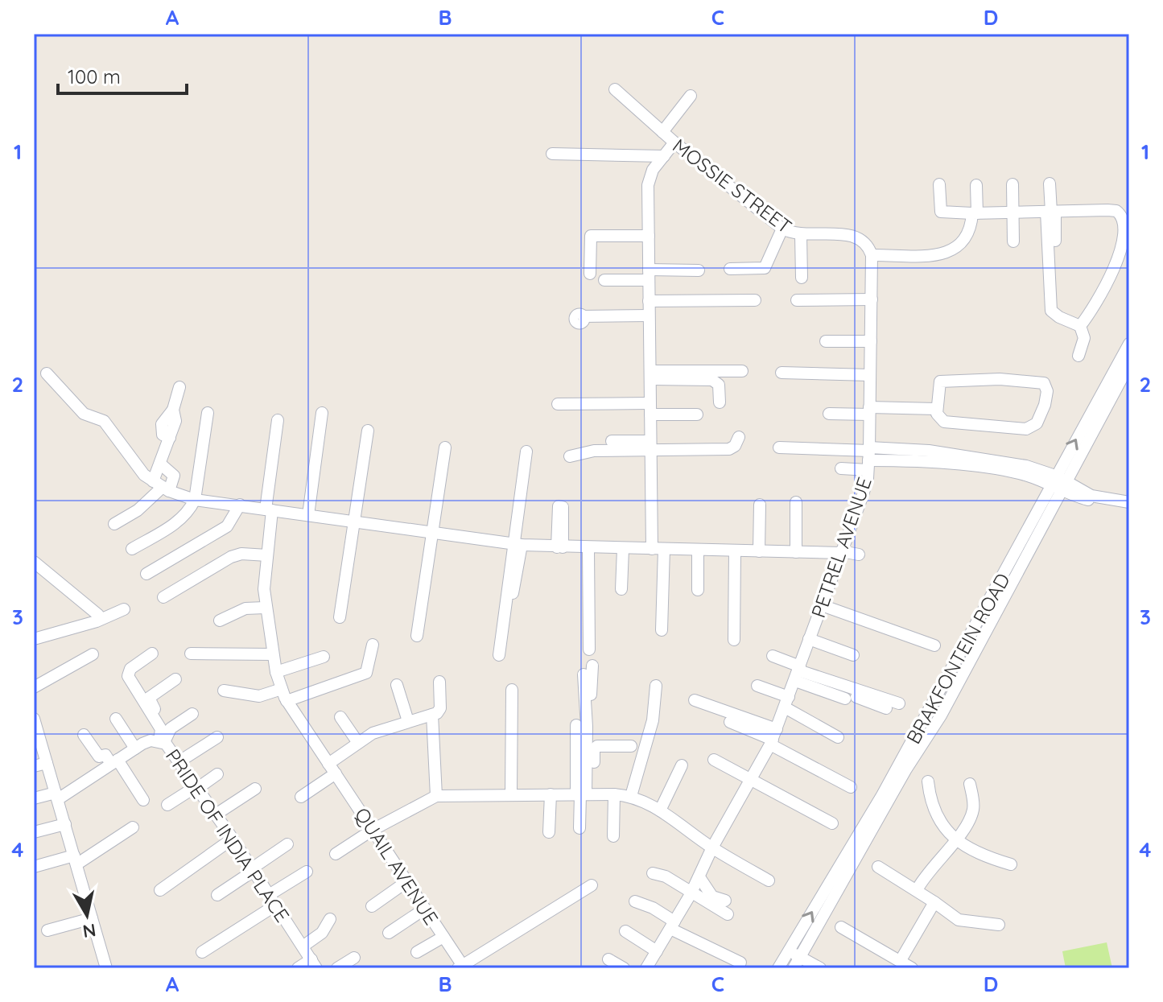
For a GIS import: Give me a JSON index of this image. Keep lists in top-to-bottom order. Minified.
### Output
{"streets":{"street":["MOSSIE STREET","PETREL AVENUE","BRAKFONTEIN ROAD","PRIDE OF INDIA PLACE","QUAIL AVENUE"]},"crossings":[["MOSSIE STREET","PETREL AVENUE"]],"scale_bar":"100 m","north":"bottom","grid":{"columns":["A","B","C","D"],"rows":["1","2","3","4"]}}
